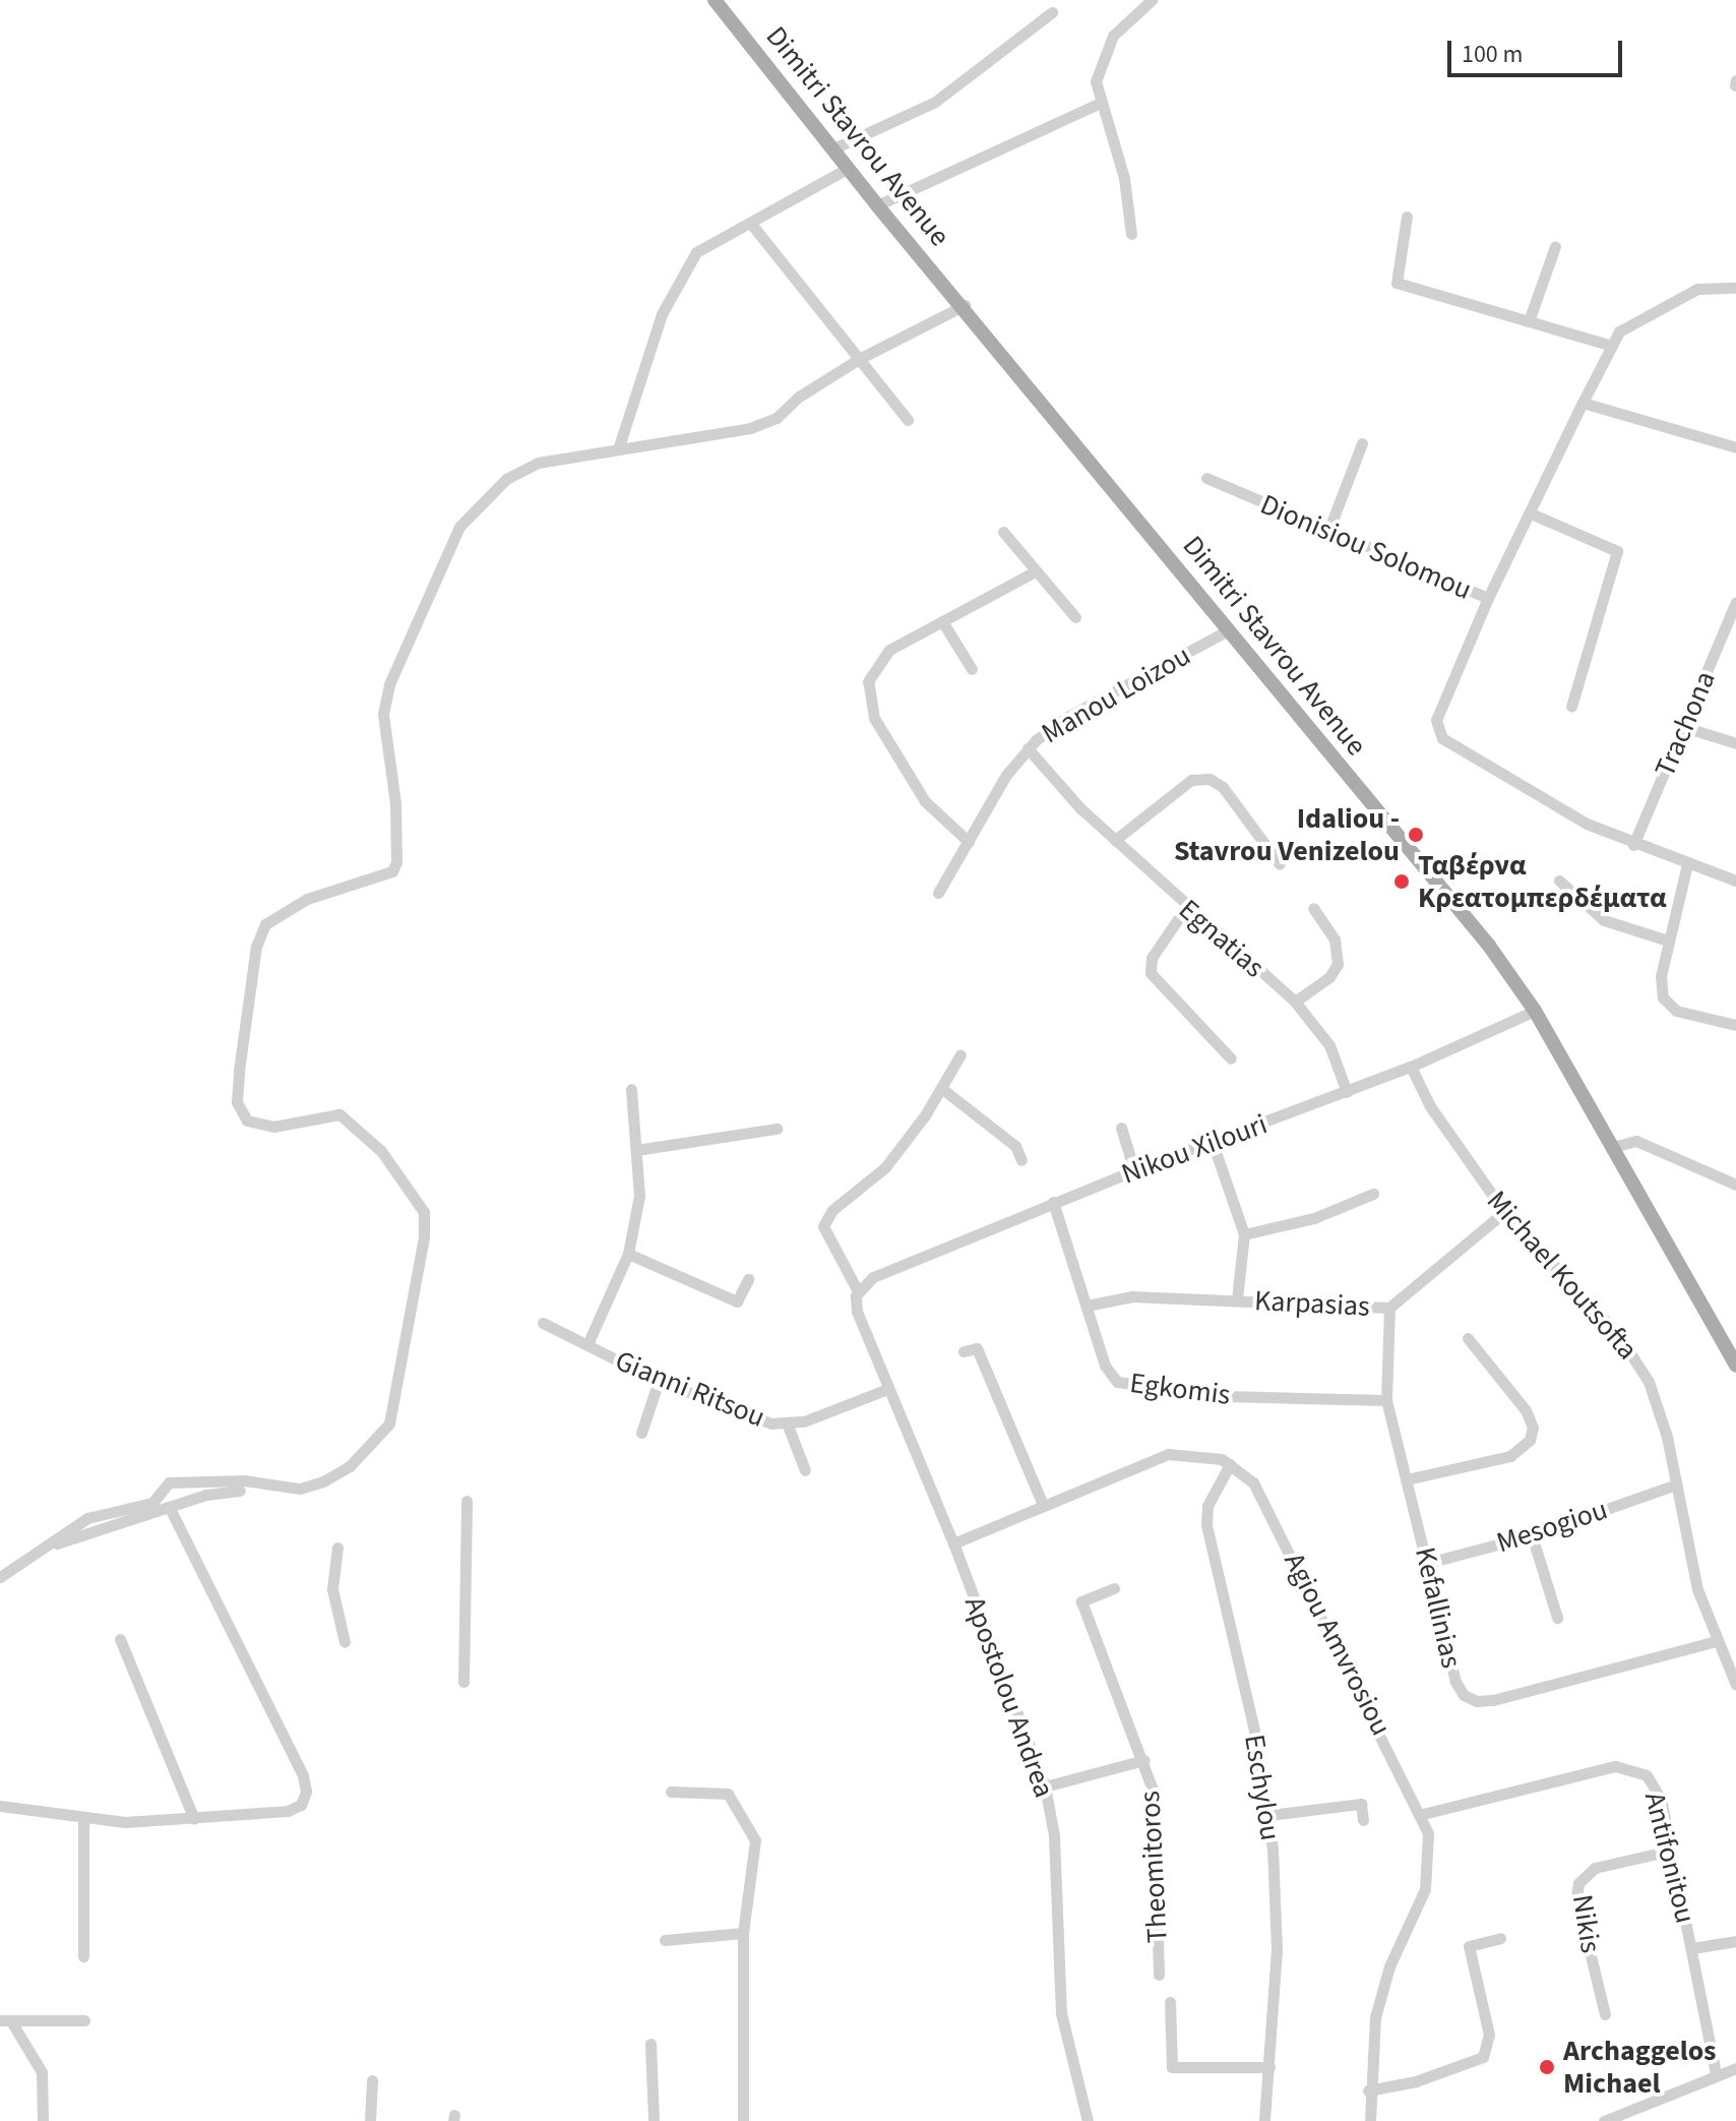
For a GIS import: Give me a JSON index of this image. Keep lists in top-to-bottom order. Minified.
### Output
{"streets":{"main road":["Dimitri Stavrou Avenue"],"street":["Dionisiou Solomou","Manou Loizou","Trachona","Egnatias","Nikou Xilouri","Michael Koutsofta","Karpasias","Gianni Ritsou","Egkomis","Mesogiou","Kefallinias","Agiou Amvrosiou","Apostolou Andrea","Eschylou","Antifonitou","Theomitoros","Nikis"]},"crossings":[["Dimitri Stavrou Avenue","Manou Loizou"],["Dimitri Stavrou Avenue","Nikou Xilouri"],["Dionisiou Solomou","Trachona"],["Manou Loizou","Egnatias"],["Egnatias","Nikou Xilouri"],["Nikou Xilouri","Michael Koutsofta"],["Nikou Xilouri","Egkomis"],["Nikou Xilouri","Apostolou Andrea"],["Michael Koutsofta","Karpasias"],["Michael Koutsofta","Mesogiou"],["Michael Koutsofta","Kefallinias"],["Karpasias","Egkomis"],["Karpasias","Kefallinias"],["Gianni Ritsou","Apostolou Andrea"],["Egkomis","Kefallinias"],["Mesogiou","Kefallinias"],["Agiou Amvrosiou","Apostolou Andrea"],["Agiou Amvrosiou","Eschylou"],["Agiou Amvrosiou","Antifonitou"],["Apostolou Andrea","Theomitoros"],["Antifonitou","Nikis"]],"places":["Idaliou - Stavrou Venizelou","Ταβέρνα Κρεατομπερδέματα","Archaggelos Michael"],"scale_bar":"100 m"}
